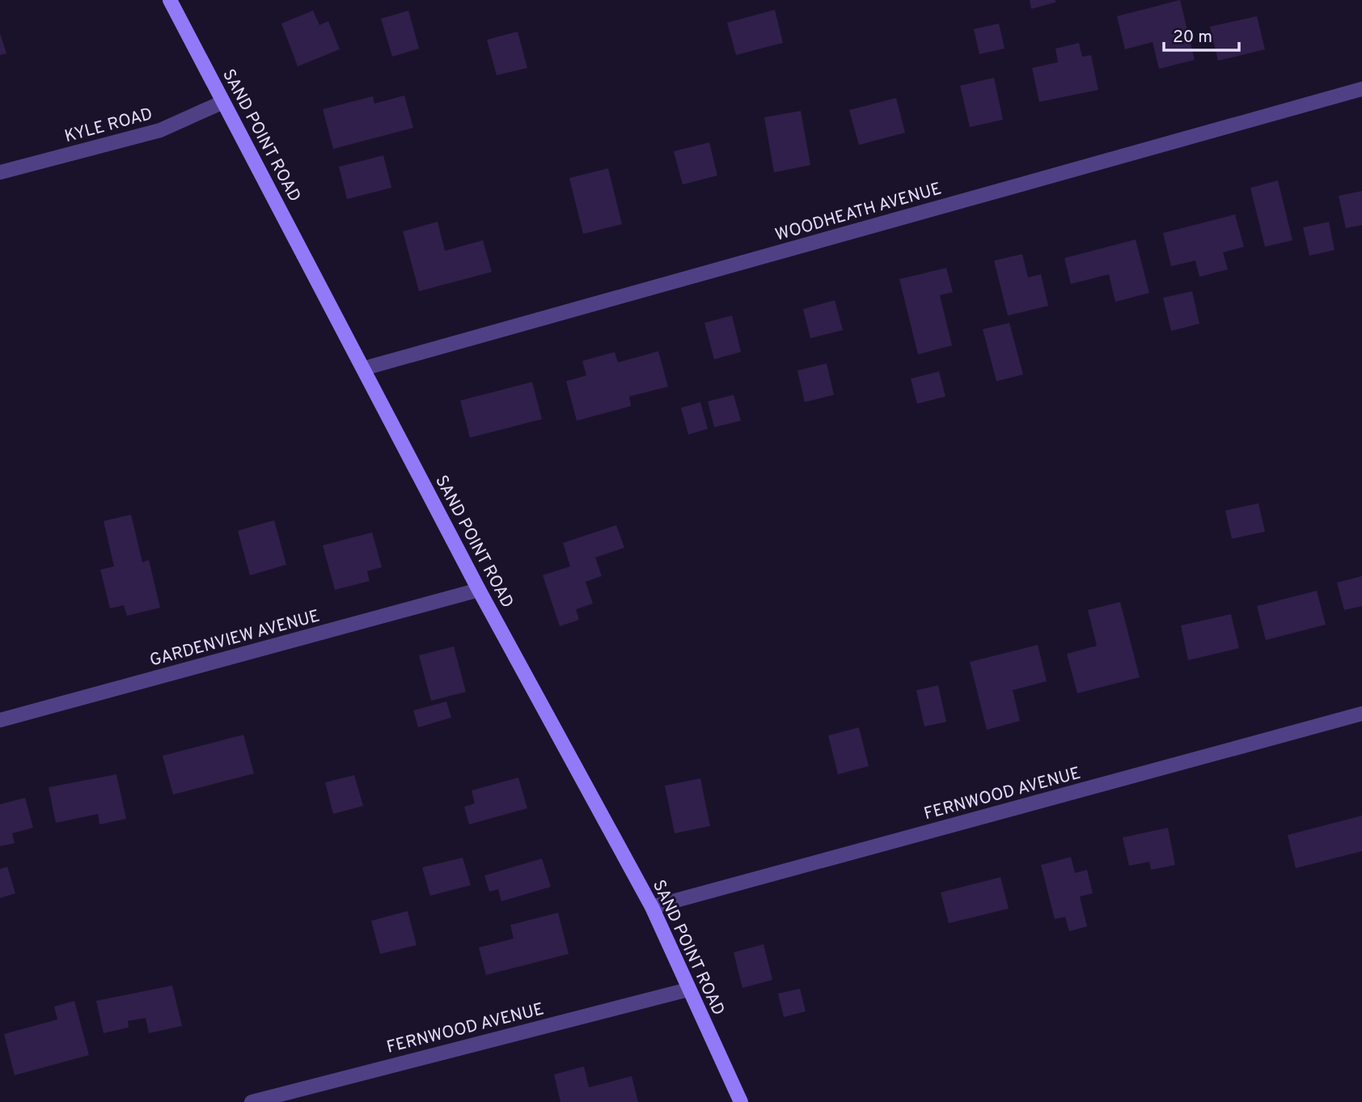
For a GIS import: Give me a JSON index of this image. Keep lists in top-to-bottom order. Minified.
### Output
{"streets":{"street":["KYLE ROAD","SAND POINT ROAD","WOODHEATH AVENUE","GARDENVIEW AVENUE","FERNWOOD AVENUE"]},"crossings":[["KYLE ROAD","SAND POINT ROAD"],["SAND POINT ROAD","WOODHEATH AVENUE"],["SAND POINT ROAD","GARDENVIEW AVENUE"],["SAND POINT ROAD","FERNWOOD AVENUE"]],"scale_bar":"20 m"}
